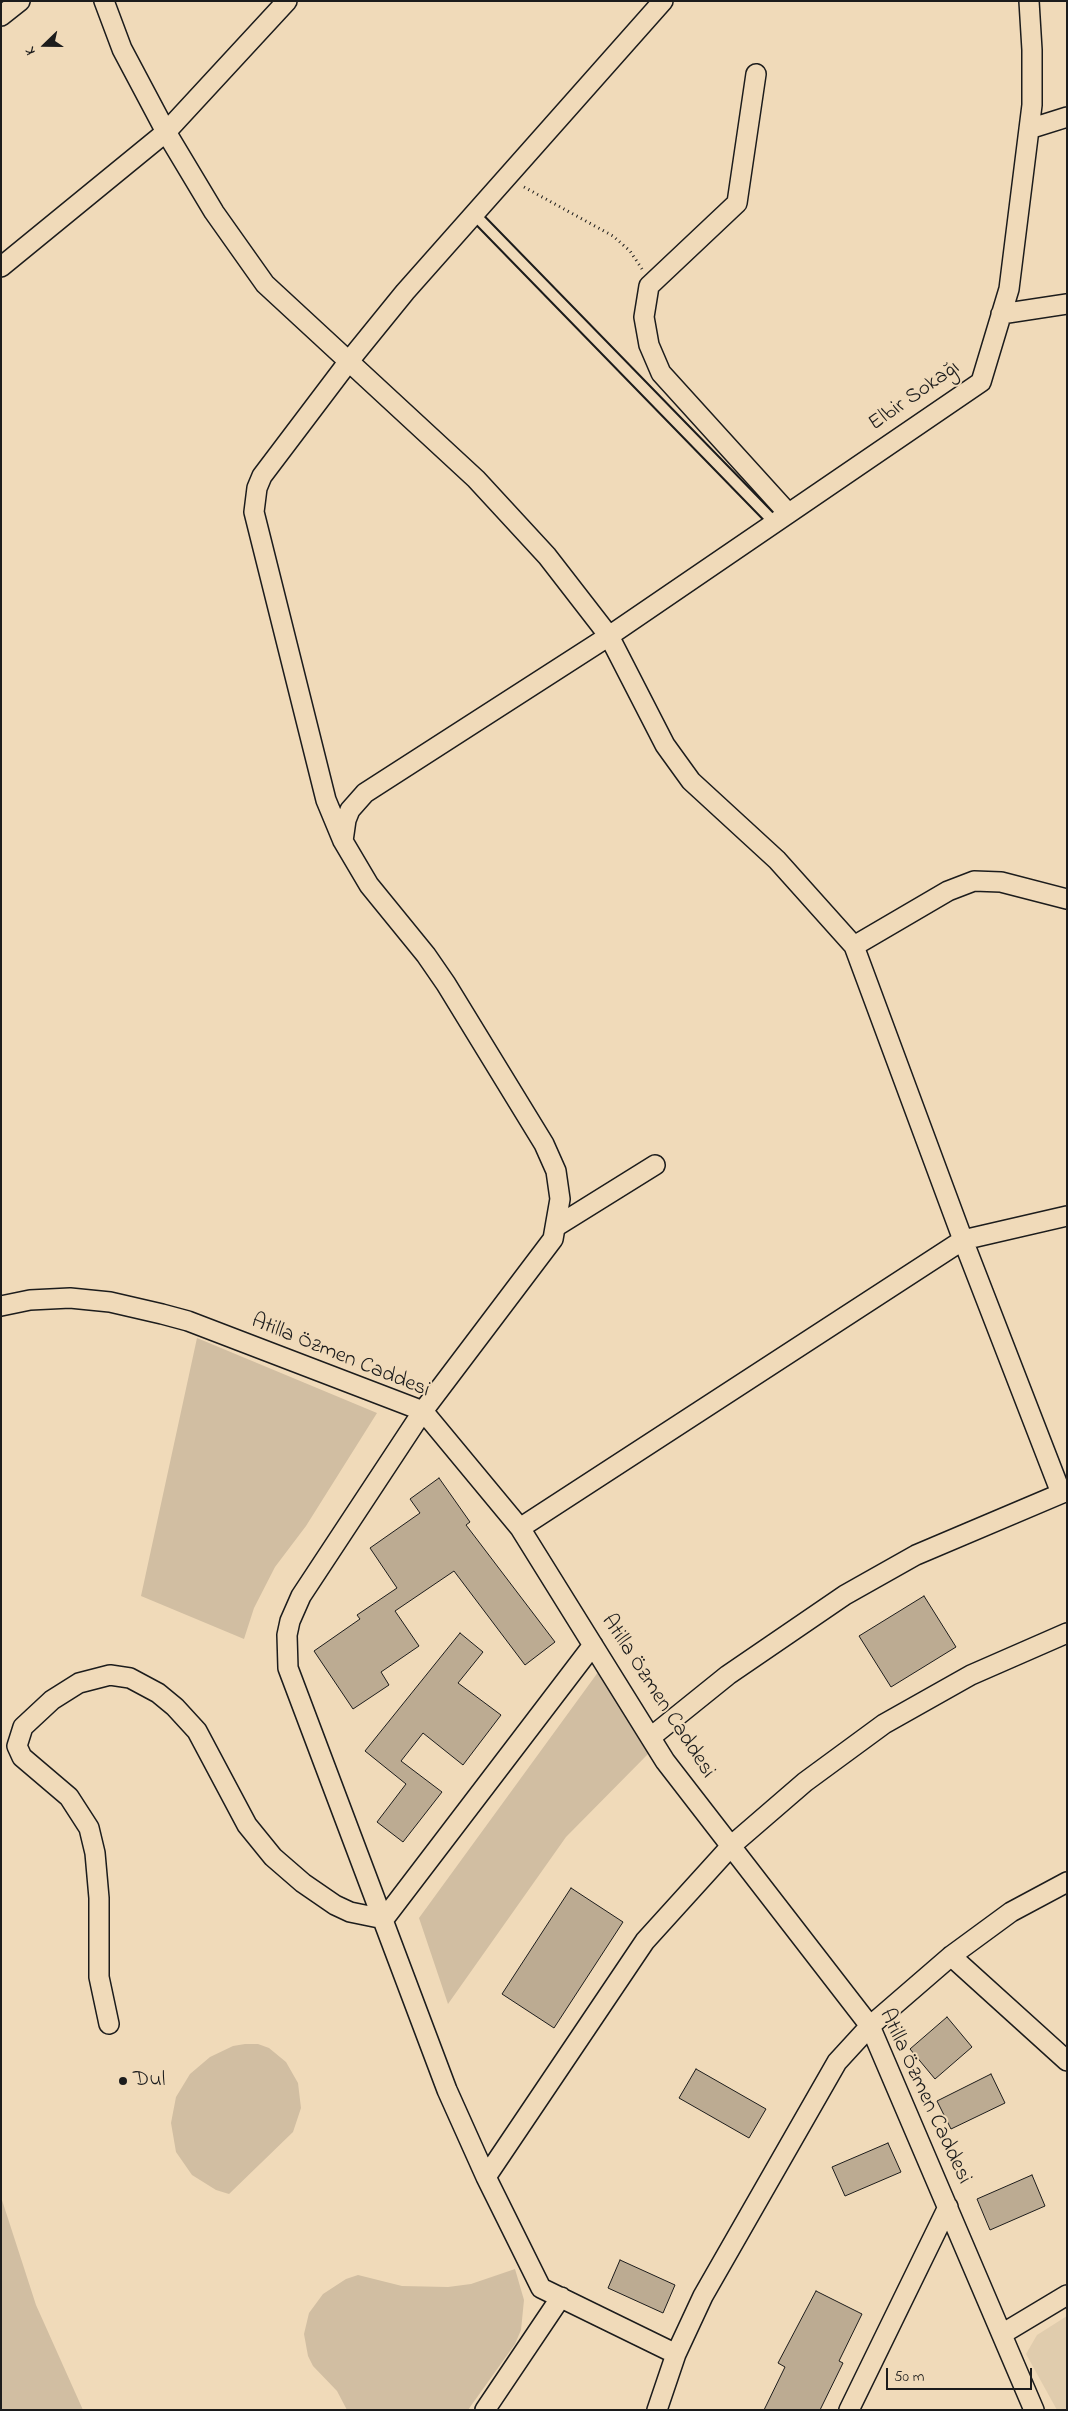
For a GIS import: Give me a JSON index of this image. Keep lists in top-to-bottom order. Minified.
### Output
{"streets":{"street":["Elbir Sokağı","Atilla Özmen Caddesi"]},"places":["Dul"],"scale_bar":"50 m","north":"left"}
